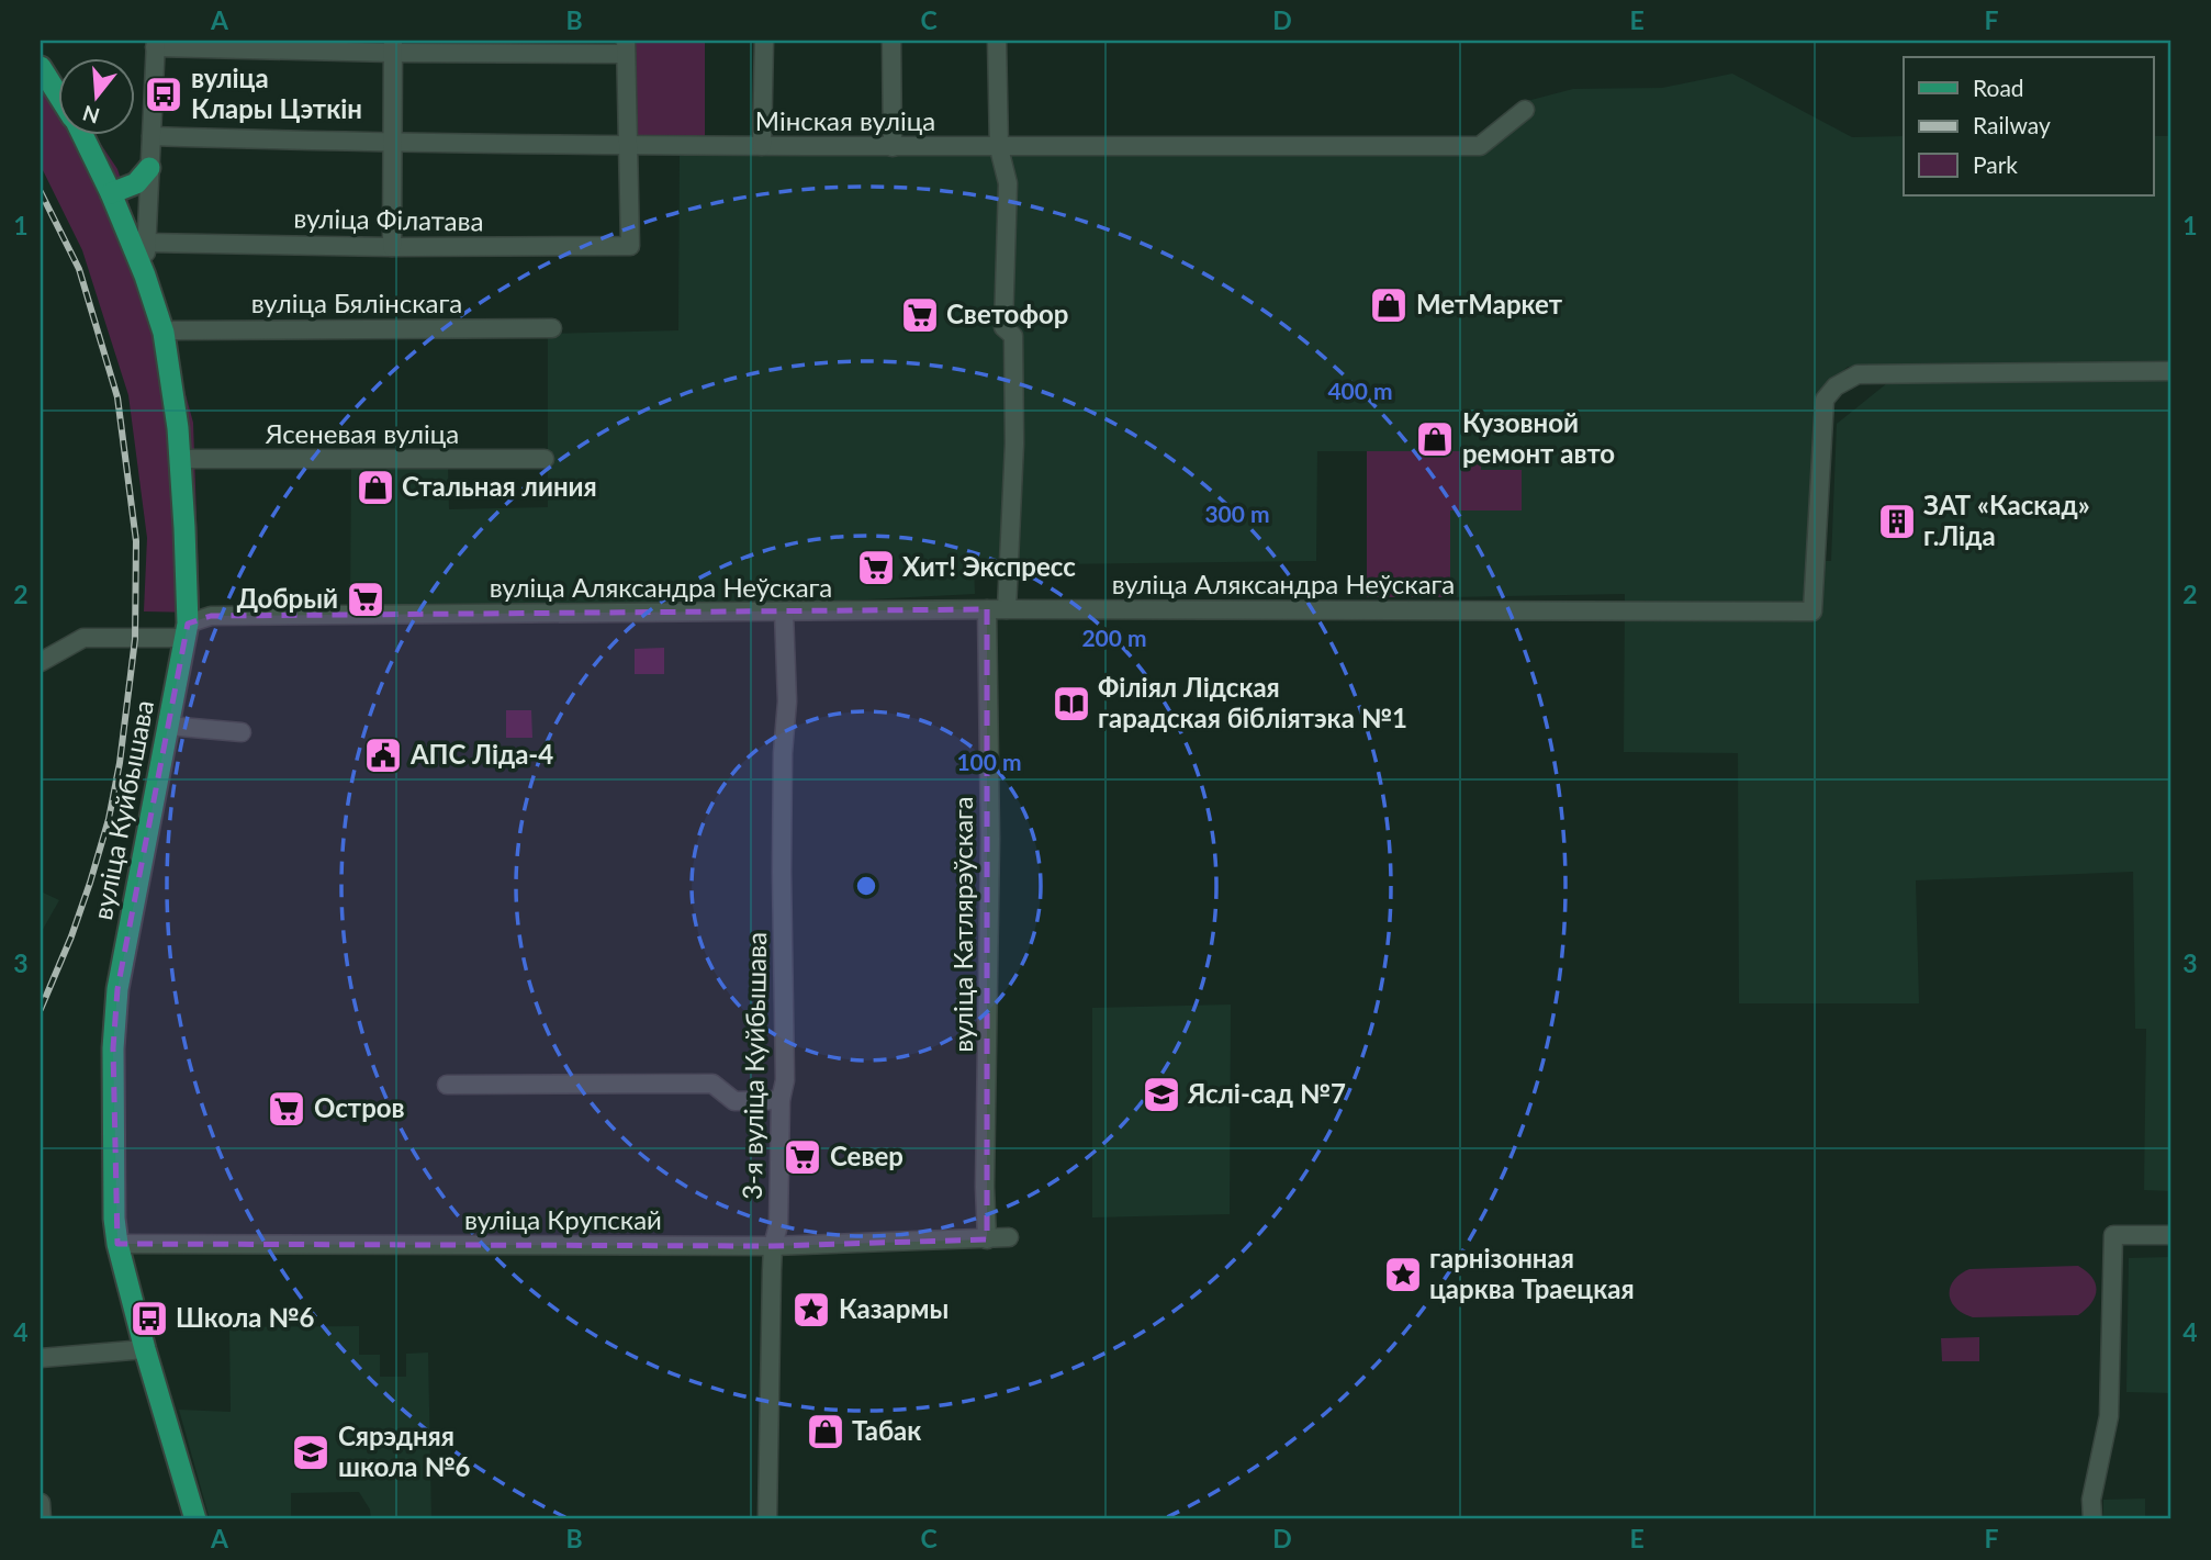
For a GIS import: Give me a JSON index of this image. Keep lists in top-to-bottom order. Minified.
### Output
{"streets":{"main road":["вуліца Куйбышава"],"street":["Мінская вуліца","вуліца Філатава","вуліца Бялінскага","Ясеневая вуліца","вуліца Аляксандра Неўскага","вуліца Катлярэўскага","3-я вуліца Куйбышава","вуліца Крупскай"]},"crossings":[["Мінская вуліца","вуліца Філатава"],["вуліца Бялінскага","вуліца Куйбышава"],["Ясеневая вуліца","вуліца Куйбышава"],["вуліца Аляксандра Неўскага","вуліца Куйбышава"],["вуліца Аляксандра Неўскага","вуліца Катлярэўскага"],["вуліца Аляксандра Неўскага","3-я вуліца Куйбышава"],["вуліца Куйбышава","вуліца Крупскай"],["вуліца Катлярэўскага","вуліца Крупскай"],["3-я вуліца Куйбышава","вуліца Крупскай"]],"places":{"bus stop":["вуліца Клары Цэткін","Школа №6"],"shop":["МетМаркет","Кузовной ремонт авто","Стальная линия","Табак"],"supermarket":["Светофор","Хит! Экспресс","Добрый","Остров","Север"],"building":["ЗАТ «Каскад» г.Ліда"],"library":["Філіял Лідская гарадская бібліятэка №1"],"public building":["АПС Ліда-4"],"school or university":["Яслі-сад №7","Сярэдняя школа №6"],"place":["гарнізонная царква Траецкая","Казармы"]},"legend":["Road","Railway","Park"],"north":"bottom","grid":{"columns":["A","B","C","D","E","F"],"rows":["1","2","3","4"]},"rings":["400 m","300 m","200 m","100 m"]}
